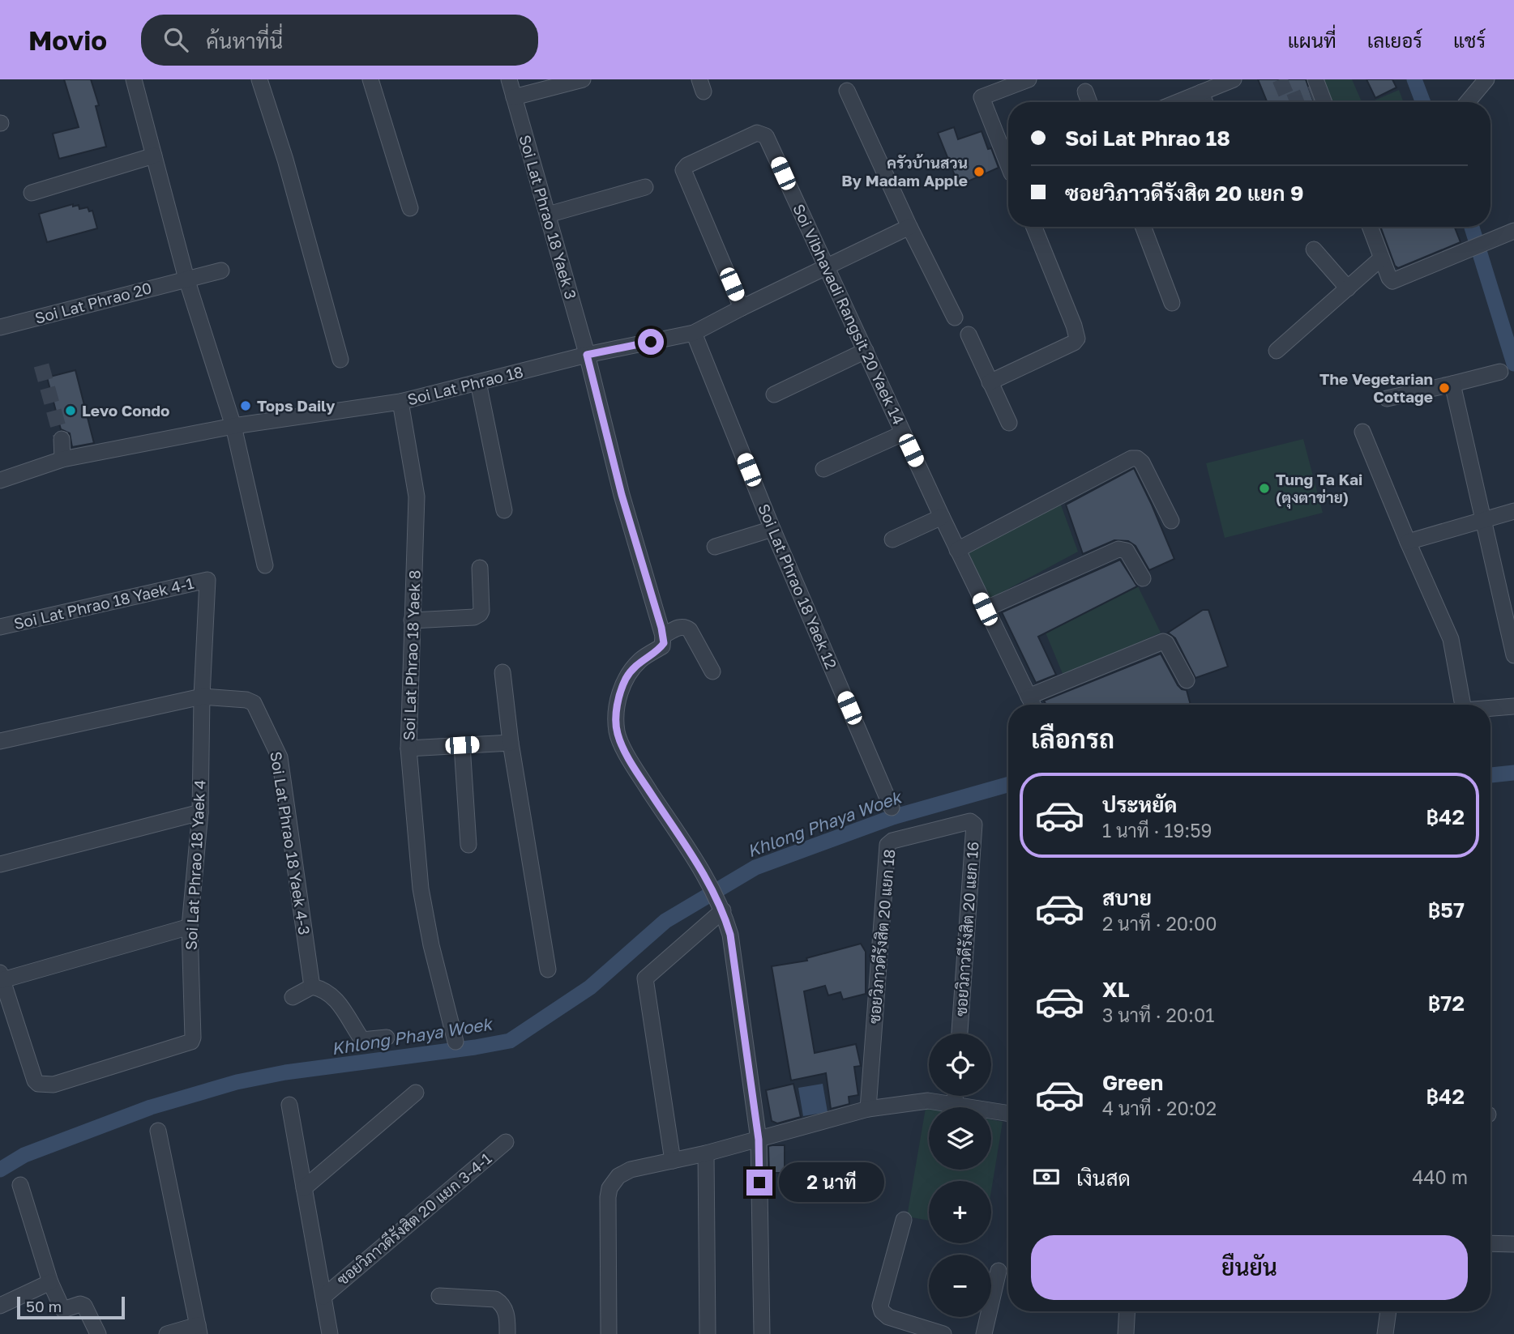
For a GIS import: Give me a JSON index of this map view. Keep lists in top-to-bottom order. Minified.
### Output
{"streets":{"street":["Soi Lat Phrao 18 Yaek 3","Soi Lat Phrao 20","Soi Vibhavadi Rangsit 20 Yaek 14","Soi Lat Phrao 18","Soi Lat Phrao 18 Yaek 12","Soi Lat Phrao 18 Yaek 4-1","Soi Lat Phrao 18 Yaek 8","Soi Lat Phrao 18 Yaek 4-3","Soi Lat Phrao 18 Yaek 4","ซอยวิภาวดีรังสิต 20 แยก 16","ซอยวิภาวดีรังสิต 20 แยก 18","ซอยวิภาวดีรังสิต 20 แยก 3-4-1"]},"crossings":[["Soi Lat Phrao 18 Yaek 3","Soi Lat Phrao 18"],["Soi Vibhavadi Rangsit 20 Yaek 14","Soi Lat Phrao 18"],["Soi Lat Phrao 18","Soi Lat Phrao 18 Yaek 12"],["Soi Lat Phrao 18","Soi Lat Phrao 18 Yaek 8"],["Soi Lat Phrao 18 Yaek 4-1","Soi Lat Phrao 18 Yaek 4"],["Soi Lat Phrao 18 Yaek 4-3","Soi Lat Phrao 18 Yaek 4"],["ซอยวิภาวดีรังสิต 20 แยก 16","ซอยวิภาวดีรังสิต 20 แยก 18"]],"water":["Khlong Phaya Woek"],"places":["ครัวบ้านสวน By Madam Apple","The Vegetarian Cottage","Tops Daily","Levo Condo","Tung Ta Kai (ตุงตาข่าย)"],"scale_bar":"50 m","page":{"header":"Movio","search":"ค้นหาที่นี่","nav":["แผนที่","เลเยอร์","แชร์"],"banner":["Soi Lat Phrao 18","ซอยวิภาวดีรังสิต 20 แยก 9"],"heading":"เลือกรถ","list":[{"name":"ประหยัด","note":"1 นาที · 19:59","value":"฿42"},{"name":"สบาย","note":"2 นาที · 20:00","value":"฿57"},{"name":"XL","note":"3 นาที · 20:01","value":"฿72"},{"name":"Green","note":"4 นาที · 20:02","value":"฿42"}],"map_buttons":["+","−"],"pay":["เงินสด","440 m"],"bubble":"2 นาที","buttons":"ยืนยัน","scale":"50 m"}}
